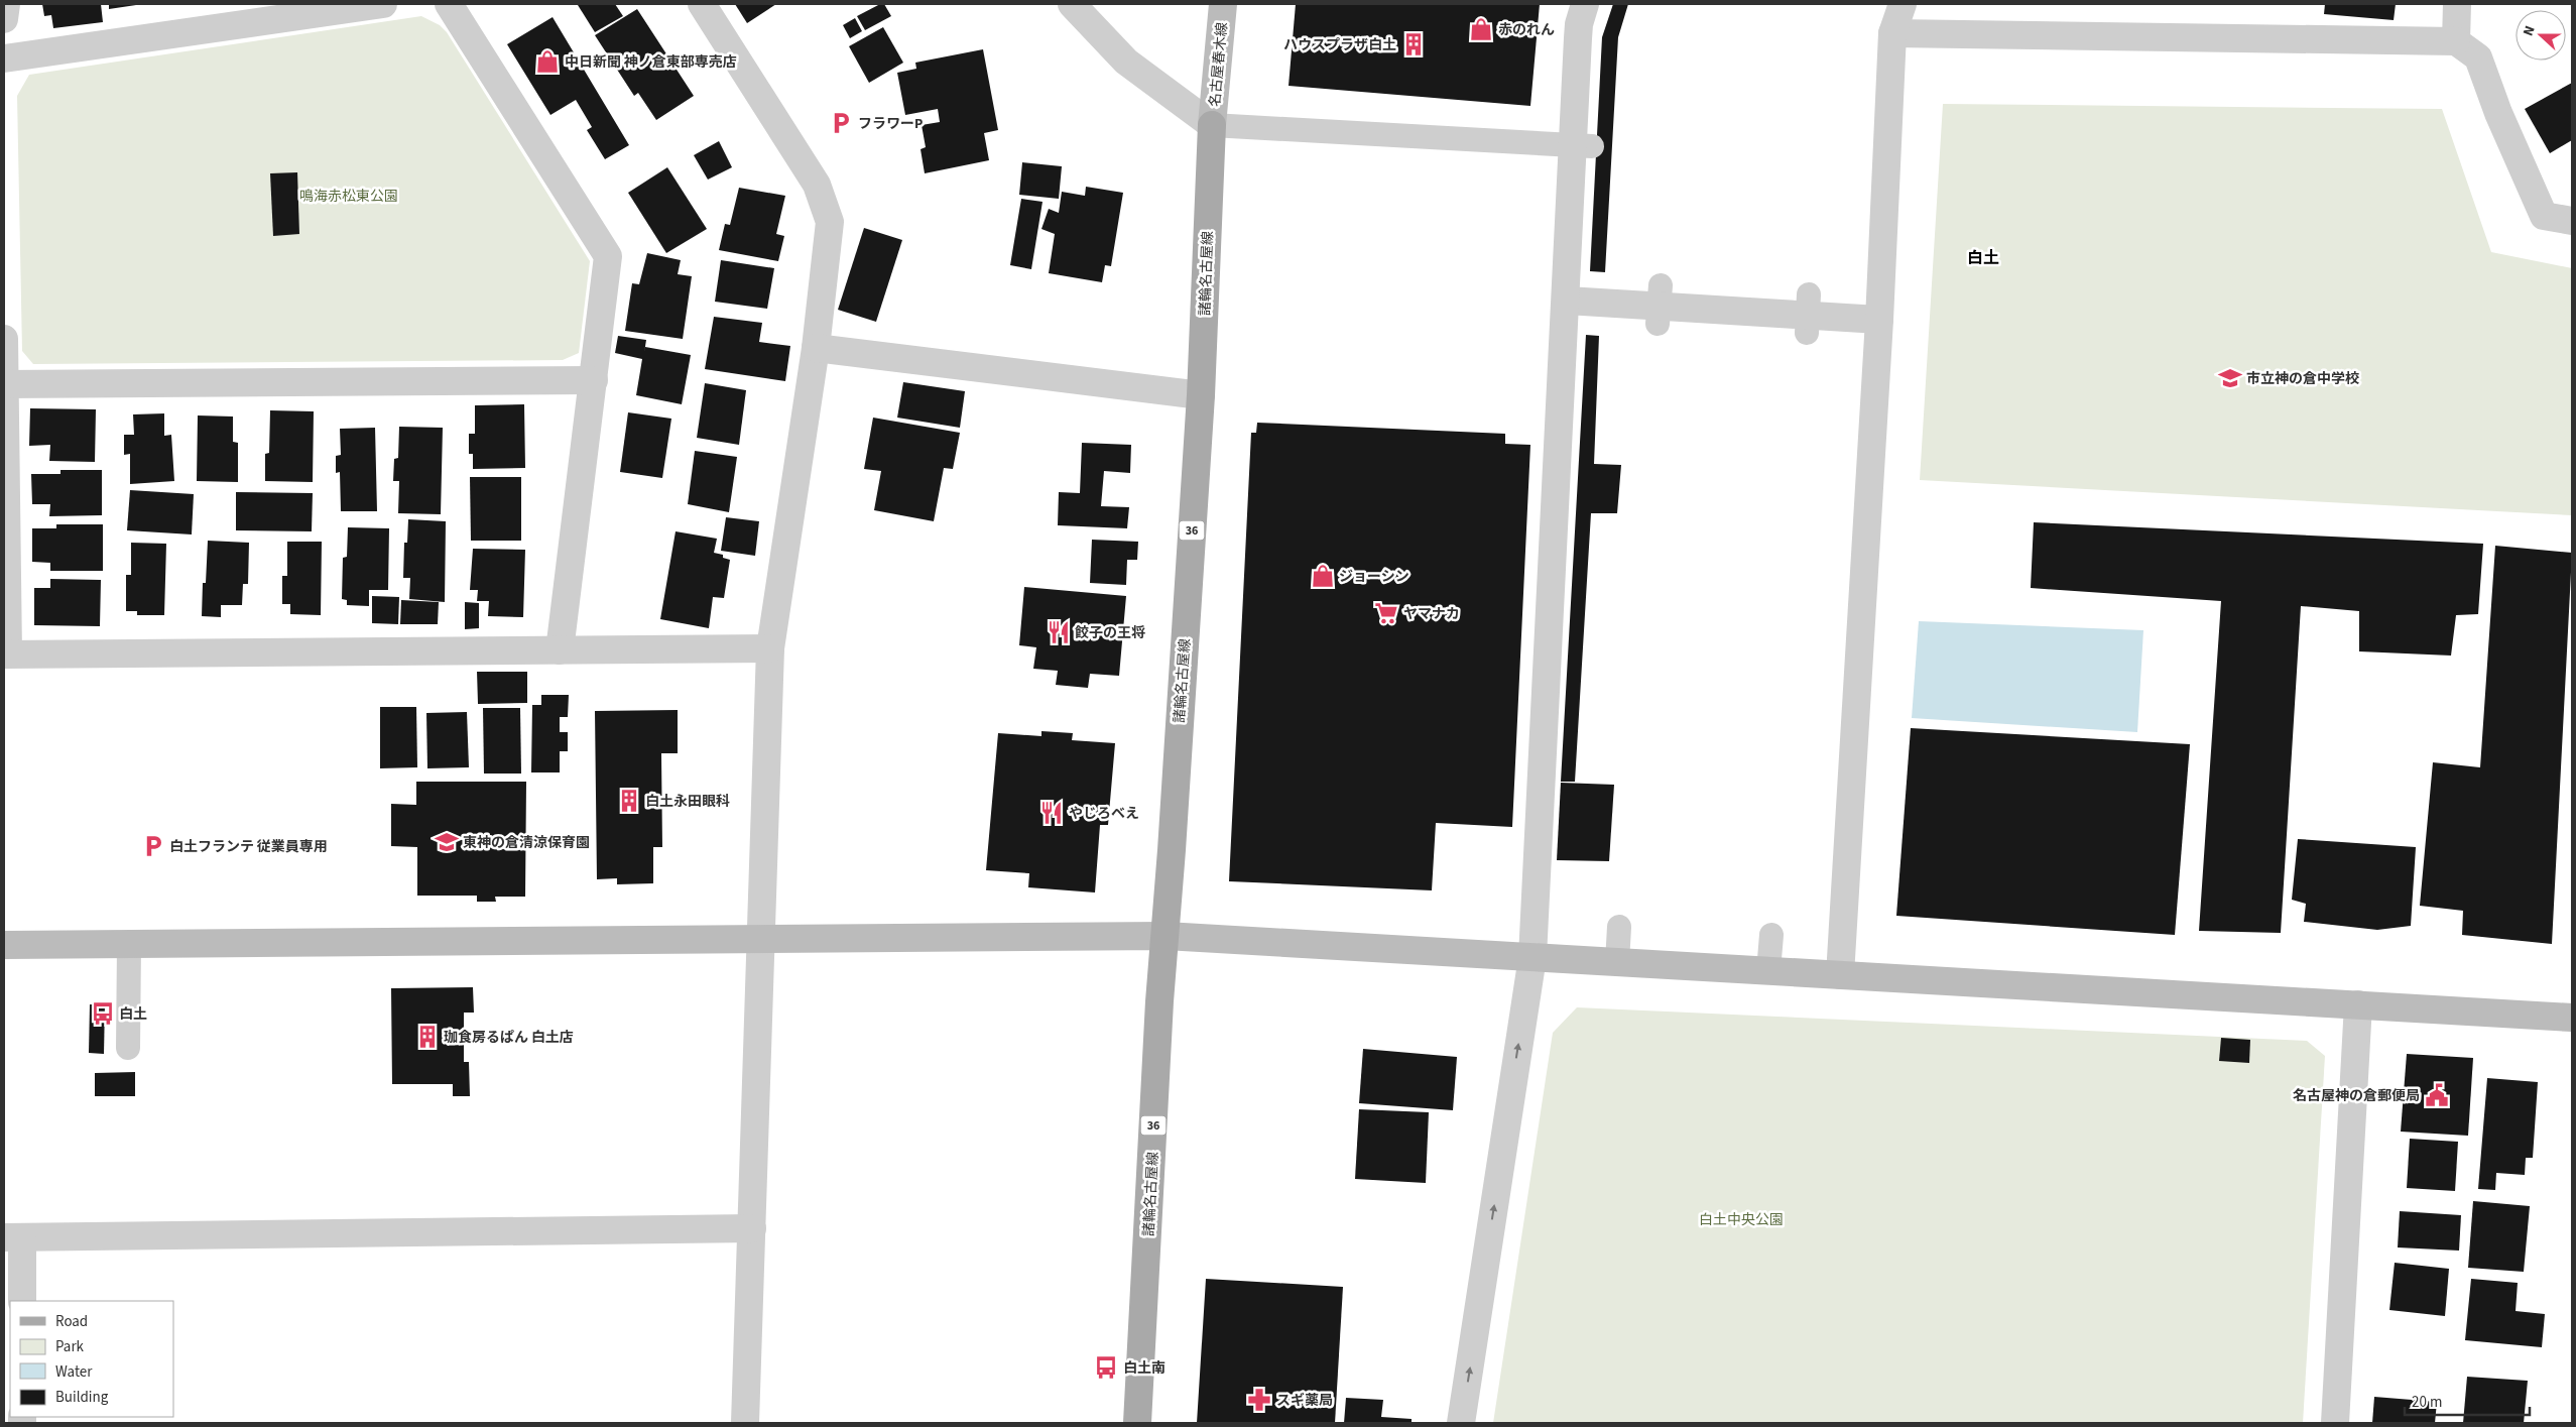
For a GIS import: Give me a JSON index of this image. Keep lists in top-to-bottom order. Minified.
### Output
{"streets":{"main road":["諸輪名古屋線","36"],"street":["名古屋春木線"]},"crossings":[["名古屋春木線","諸輪名古屋線"]],"districts":["白土"],"parks":["鳴海赤松東公園","白土中央公園"],"places":{"shop":["赤のれん","中日新聞 神ノ倉東部専売店","ジョーシン"],"building":["ハウスプラザ白土","白土永田眼科","珈食房るぱん 白土店"],"parking":["フラワーP","白土フランテ 従業員専用"],"school or university":["市立神の倉中学校","東神の倉清涼保育園"],"supermarket":["ヤマナカ"],"restaurant":["餃子の王将","やじろべえ"],"bus stop":["白土","白土南"],"public building":["名古屋神の倉郵便局"],"pharmacy":["スギ薬局"]},"legend":["Road","Park","Water","Building"],"scale_bar":"20 m","north":"left"}
